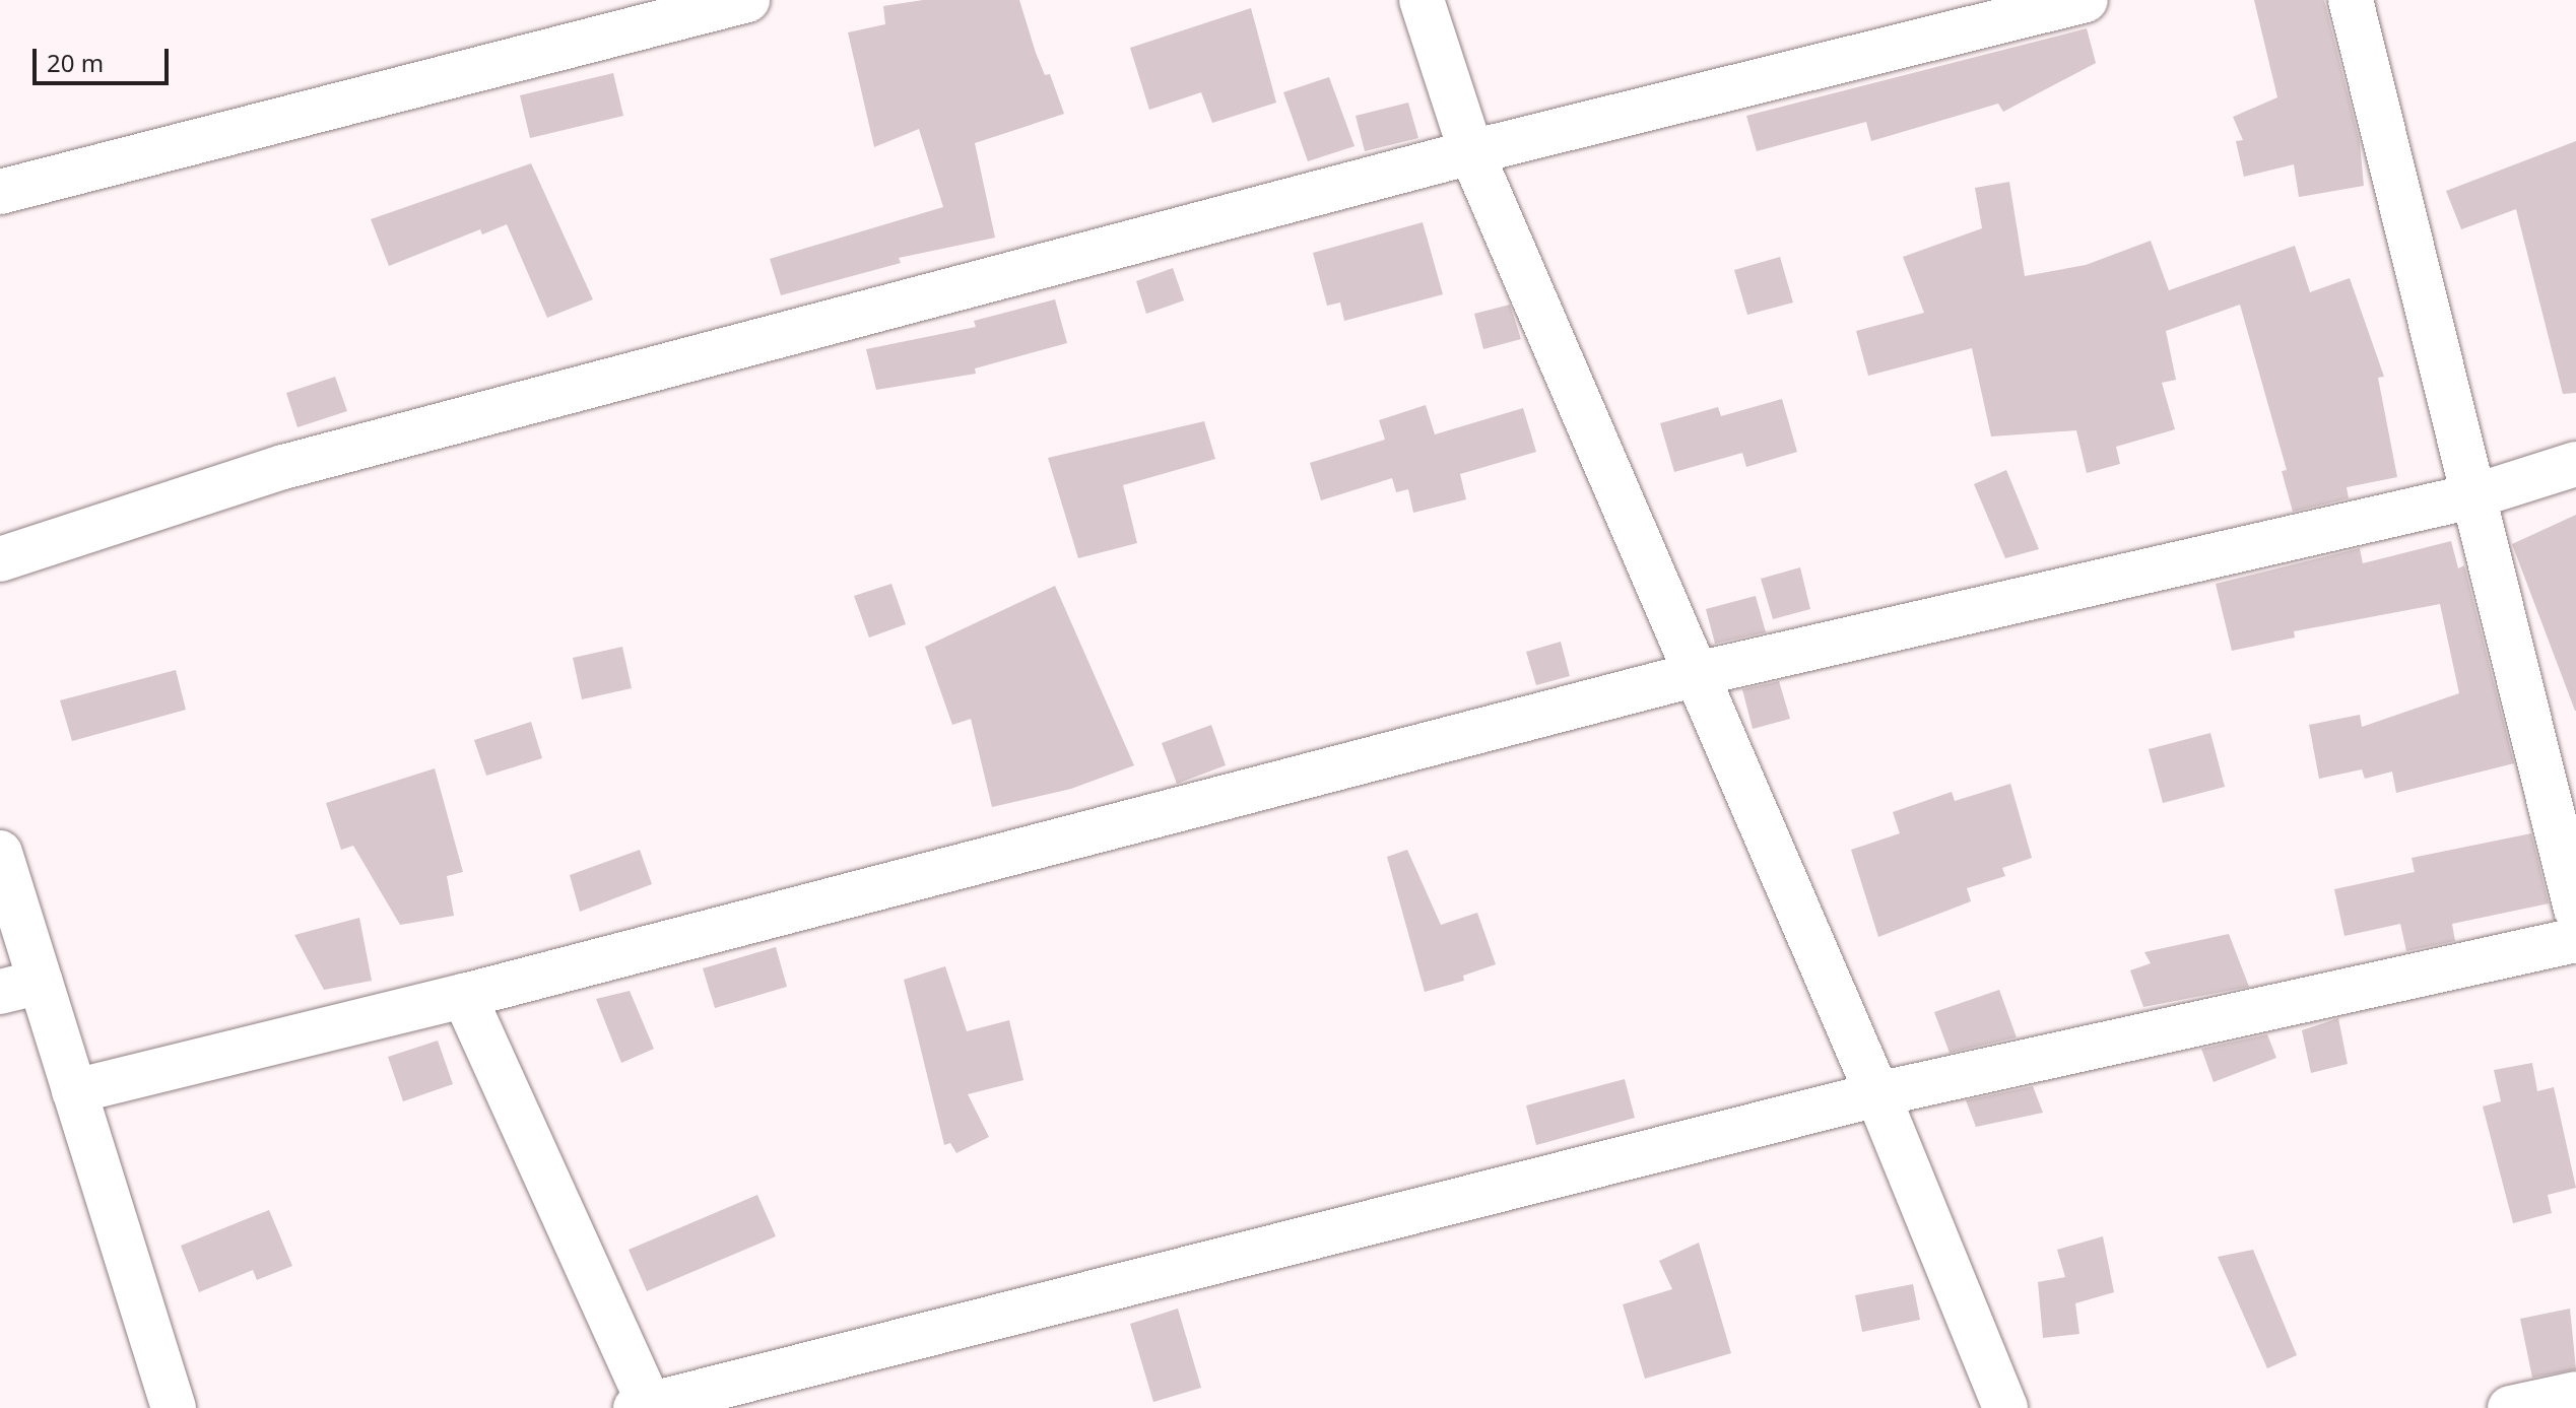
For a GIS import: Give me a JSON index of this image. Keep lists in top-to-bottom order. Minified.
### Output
{"scale_bar":"20 m"}
